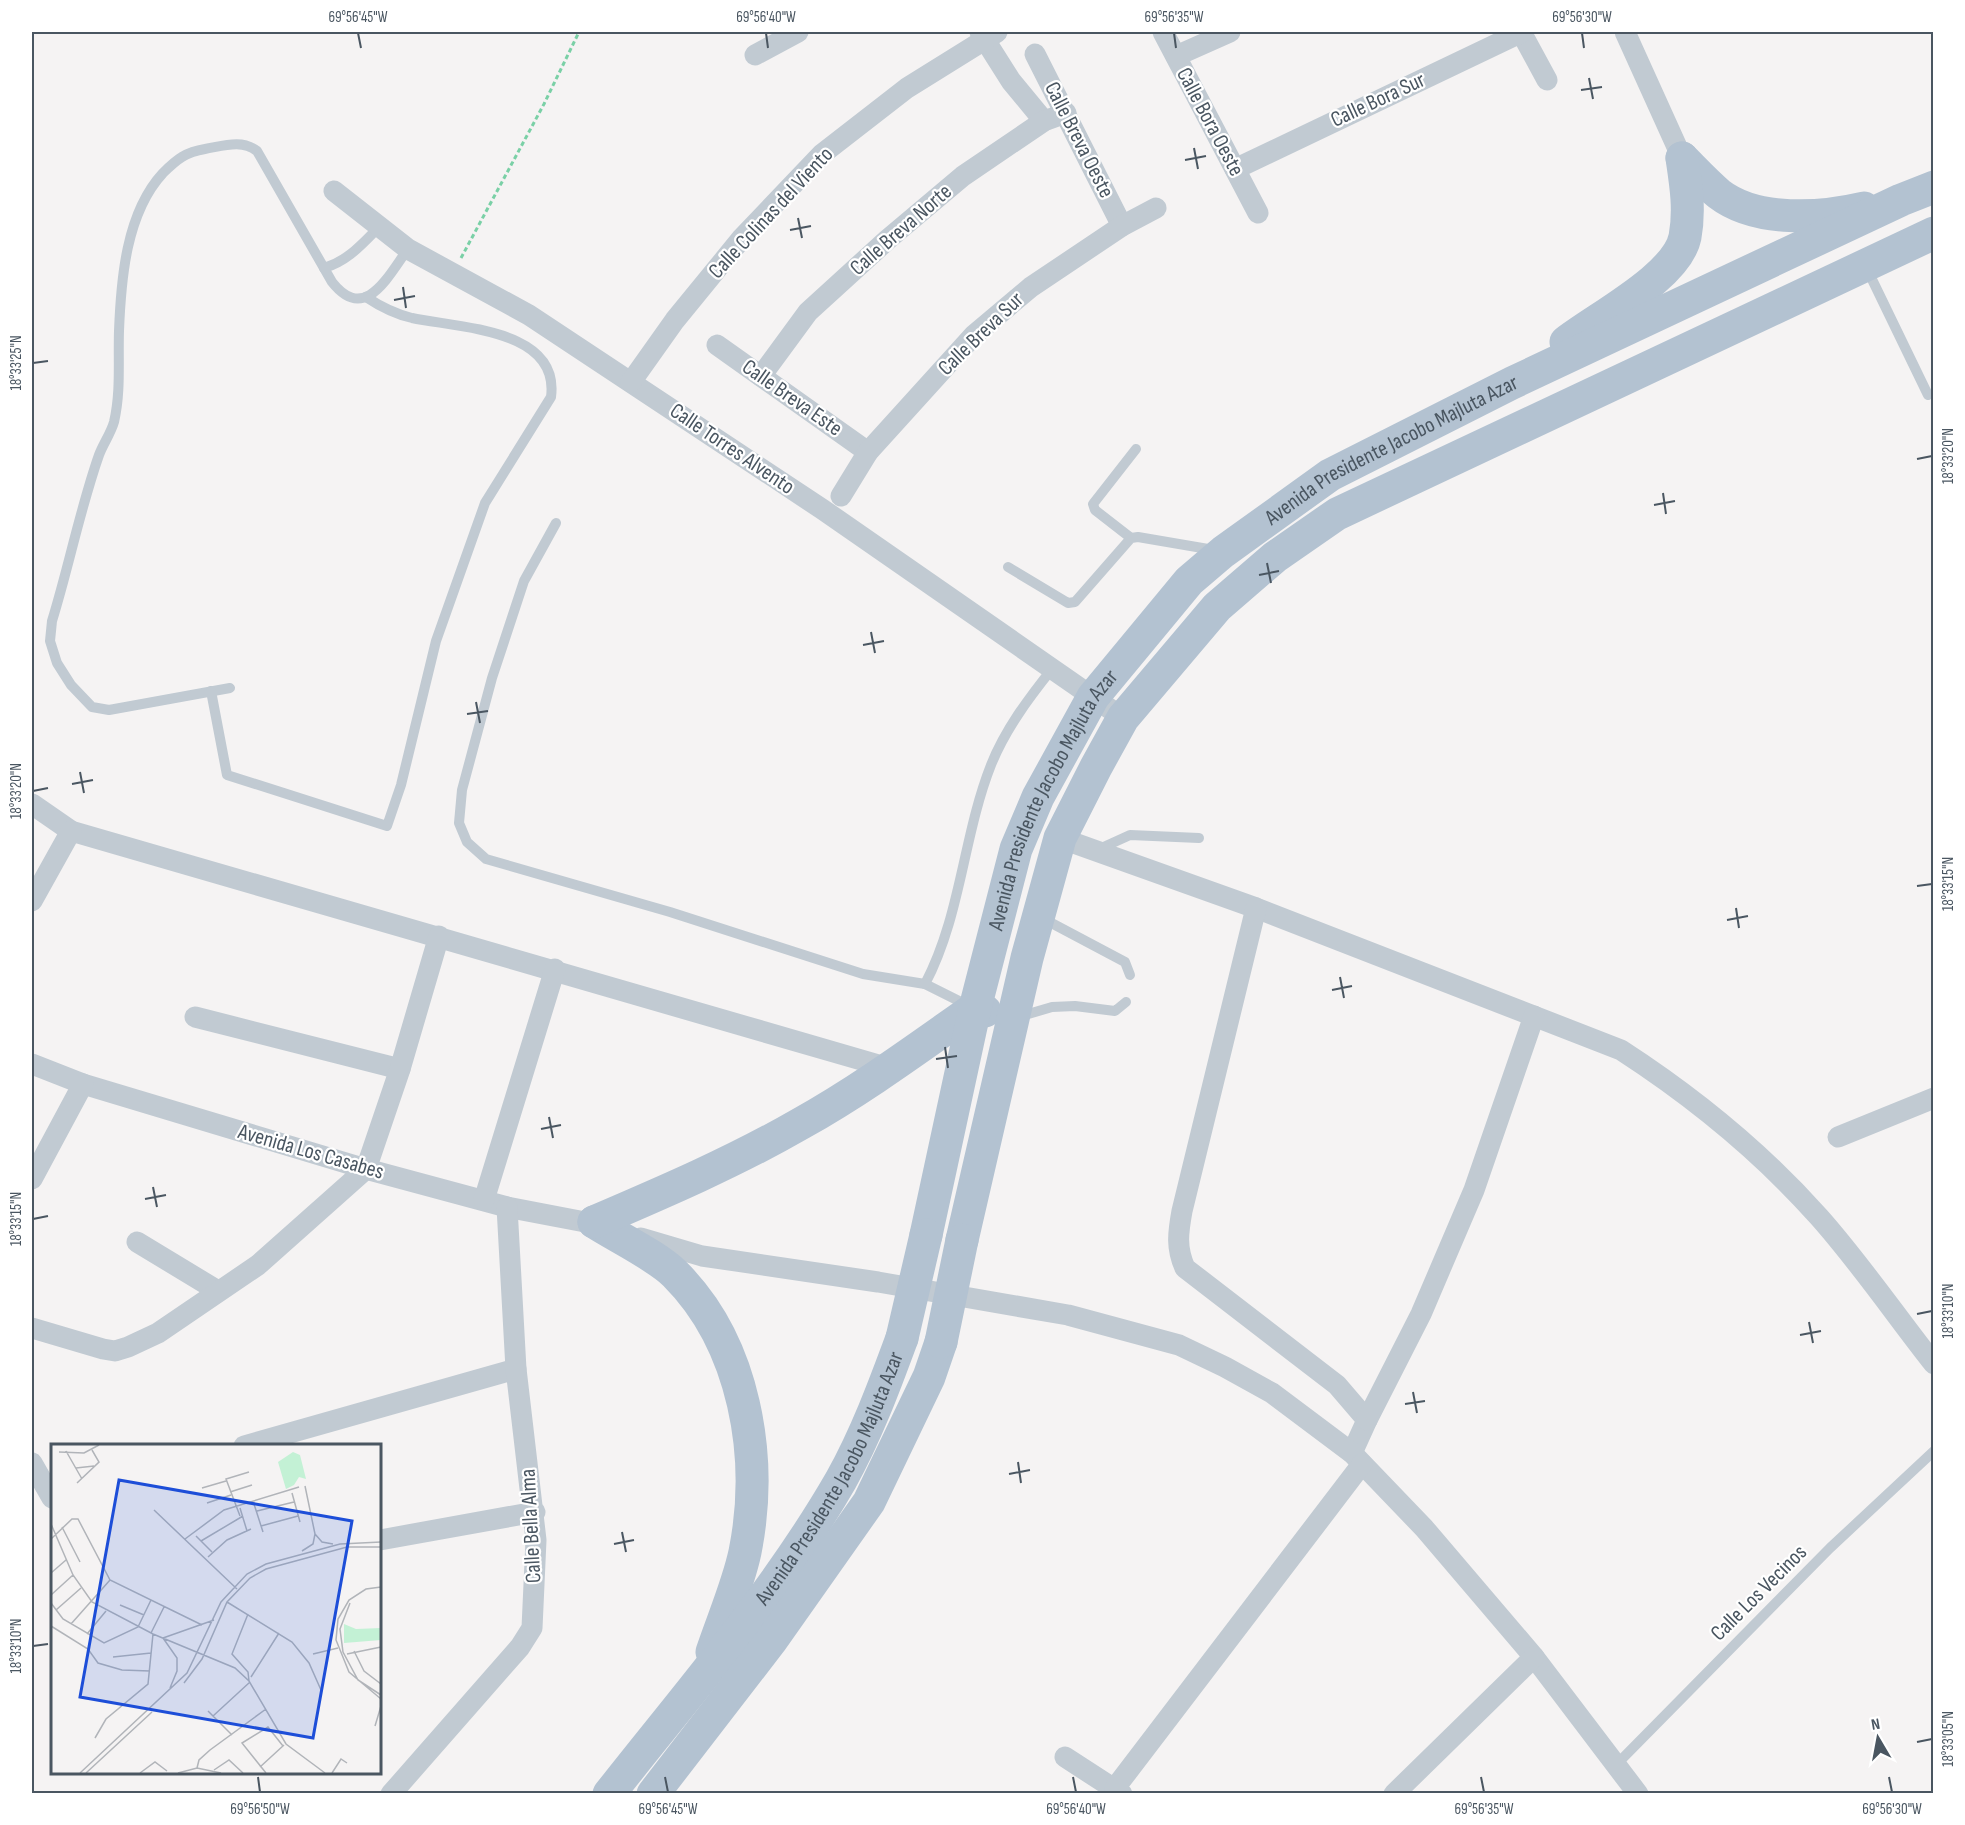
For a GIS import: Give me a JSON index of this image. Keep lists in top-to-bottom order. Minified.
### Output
{"streets":{"main road":["Avenida Presidente Jacobo Majluta Azar"],"street":["Calle Bora Sur","Calle Bora Oeste","Calle Breva Oeste","Calle Colinas del Viento","Calle Breva Norte","Calle Breva Sur","Calle Breva Este","Calle Torres Alvento","Avenida Los Casabes","Calle Bella Alma"],"lane":["Calle Los Vecinos"]},"crossings":[["Calle Bora Sur","Calle Bora Oeste"],["Calle Breva Oeste","Calle Breva Norte"],["Calle Breva Oeste","Calle Breva Sur"],["Calle Colinas del Viento","Calle Torres Alvento"],["Calle Breva Norte","Calle Breva Este"],["Calle Breva Sur","Calle Breva Este"],["Calle Torres Alvento","Avenida Presidente Jacobo Majluta Azar"],["Avenida Los Casabes","Calle Bella Alma"],["Avenida Los Casabes","Calle Los Vecinos"]],"north":"top","coordinates":["69°56'45\"W","69°56'40\"W","69°56'35\"W","69°56'30\"W","18°33'25\"N","18°33'20\"N","18°33'15\"N","18°33'10\"N","18°33'05\"N","69°56'50\"W"]}
